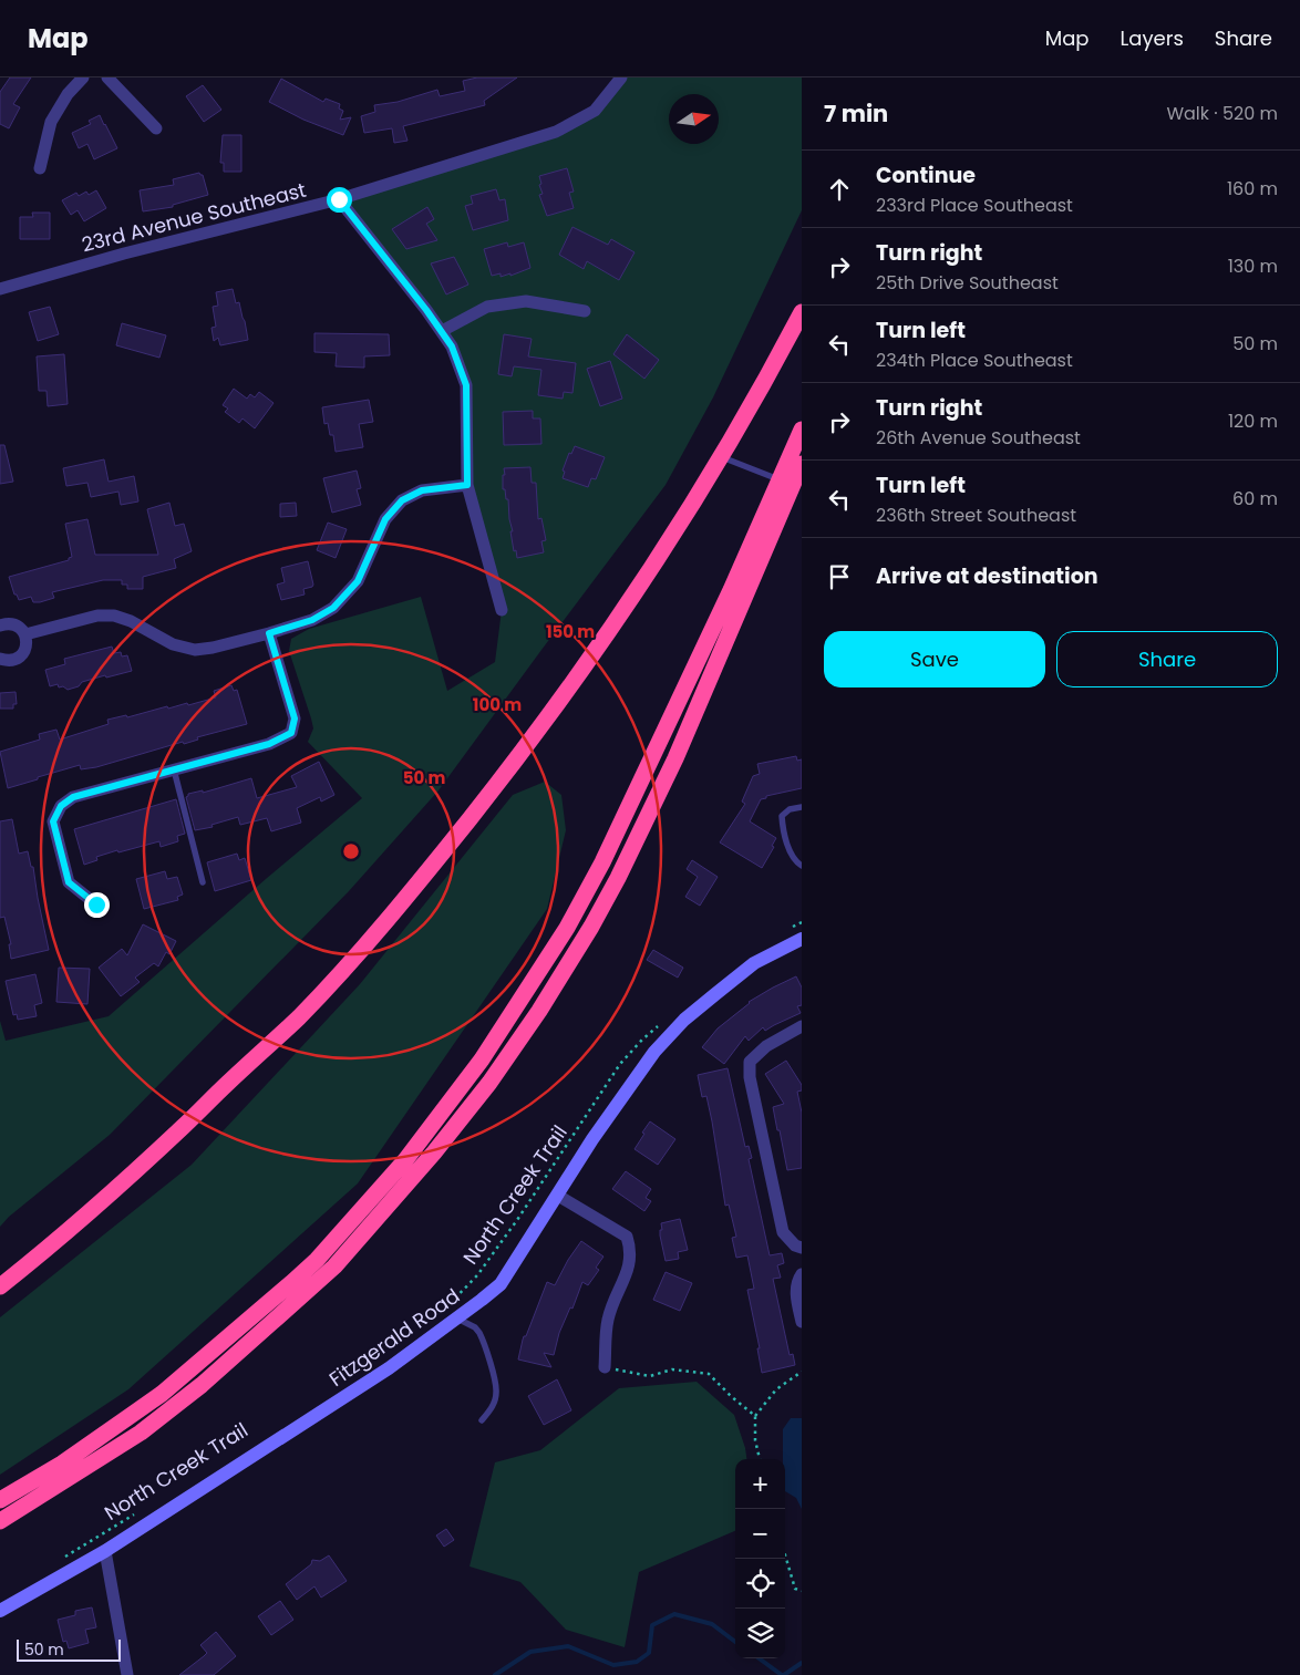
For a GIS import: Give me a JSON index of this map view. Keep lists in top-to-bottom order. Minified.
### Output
{"streets":{"street":["23rd Avenue Southeast","Fitzgerald Road"],"path":["North Creek Trail"]},"scale_bar":"50 m","north":"right","page":{"header":"Map","nav":["Map","Layers","Share"],"heading":["7 min","Walk · 520 m"],"list":[["Continue","233rd Place Southeast","160 m"],["Turn right","25th Drive Southeast","130 m"],["Turn left","234th Place Southeast","50 m"],["Turn right","26th Avenue Southeast","120 m"],["Turn left","236th Street Southeast","60 m"],"Arrive at destination"],"buttons":["Save","Share"],"map_buttons":["+","−"],"scale":"50 m"},"rings":["150 m","100 m","50 m"]}
